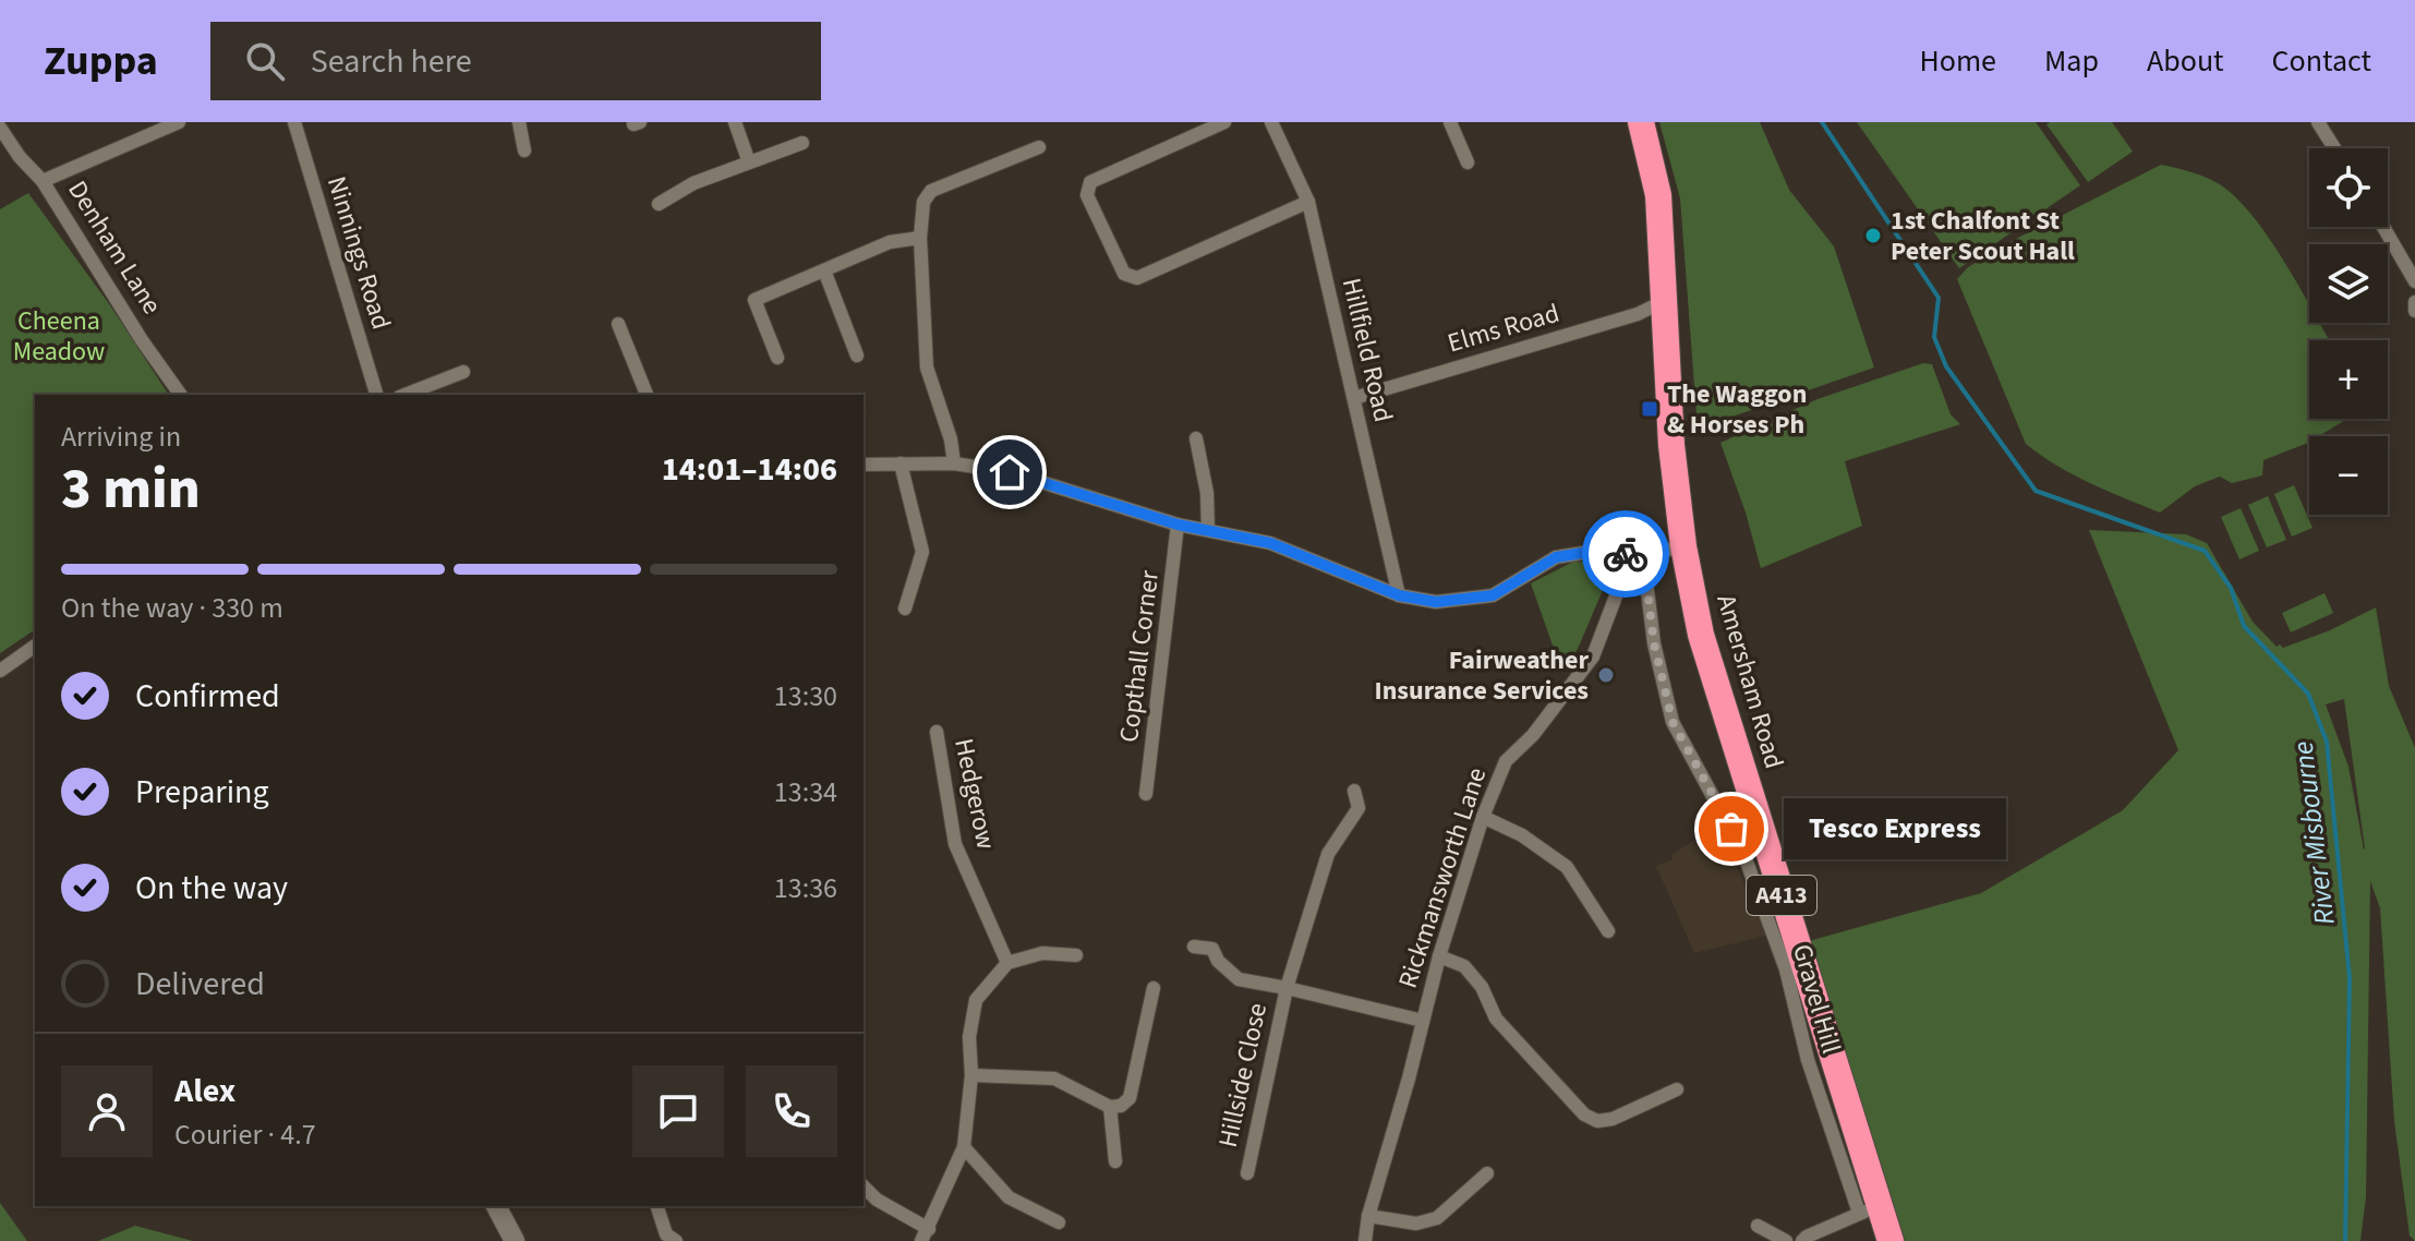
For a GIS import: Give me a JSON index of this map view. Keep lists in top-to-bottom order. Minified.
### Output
{"streets":{"highway":["Amersham Road","A413"],"street":["Denham Lane","Ninnings Road","Elms Road","Hillfield Road","Copthall Corner","Hedgerow","Rickmansworth Lane","Gravel Hill","Hillside Close"]},"crossings":[["Elms Road","Hillfield Road"],["Elms Road","Amersham Road"],["Amersham Road","Gravel Hill"],["Rickmansworth Lane","Gravel Hill"],["Rickmansworth Lane","Hillside Close"]],"water":["River Misbourne"],"parks":["Cheena Meadow"],"places":{"other":["1st Chalfont St Peter Scout Hall","Fairweather Insurance Services","Tesco Express"],"transit":["The Waggon & Horses Ph"]},"page":{"header":"Zuppa","search":"Search here","nav":["Home","Map","About","Contact"],"map_buttons":["+","−"],"heading":["3 min","Arriving in","14:01–14:06"],"panel":["Alex","Courier · 4.7"],"bar":"On the way · 330 m","list":[["Confirmed","13:30"],["Preparing","13:34"],["On the way","13:36"],"Delivered"],"bubble":"Tesco Express"}}
